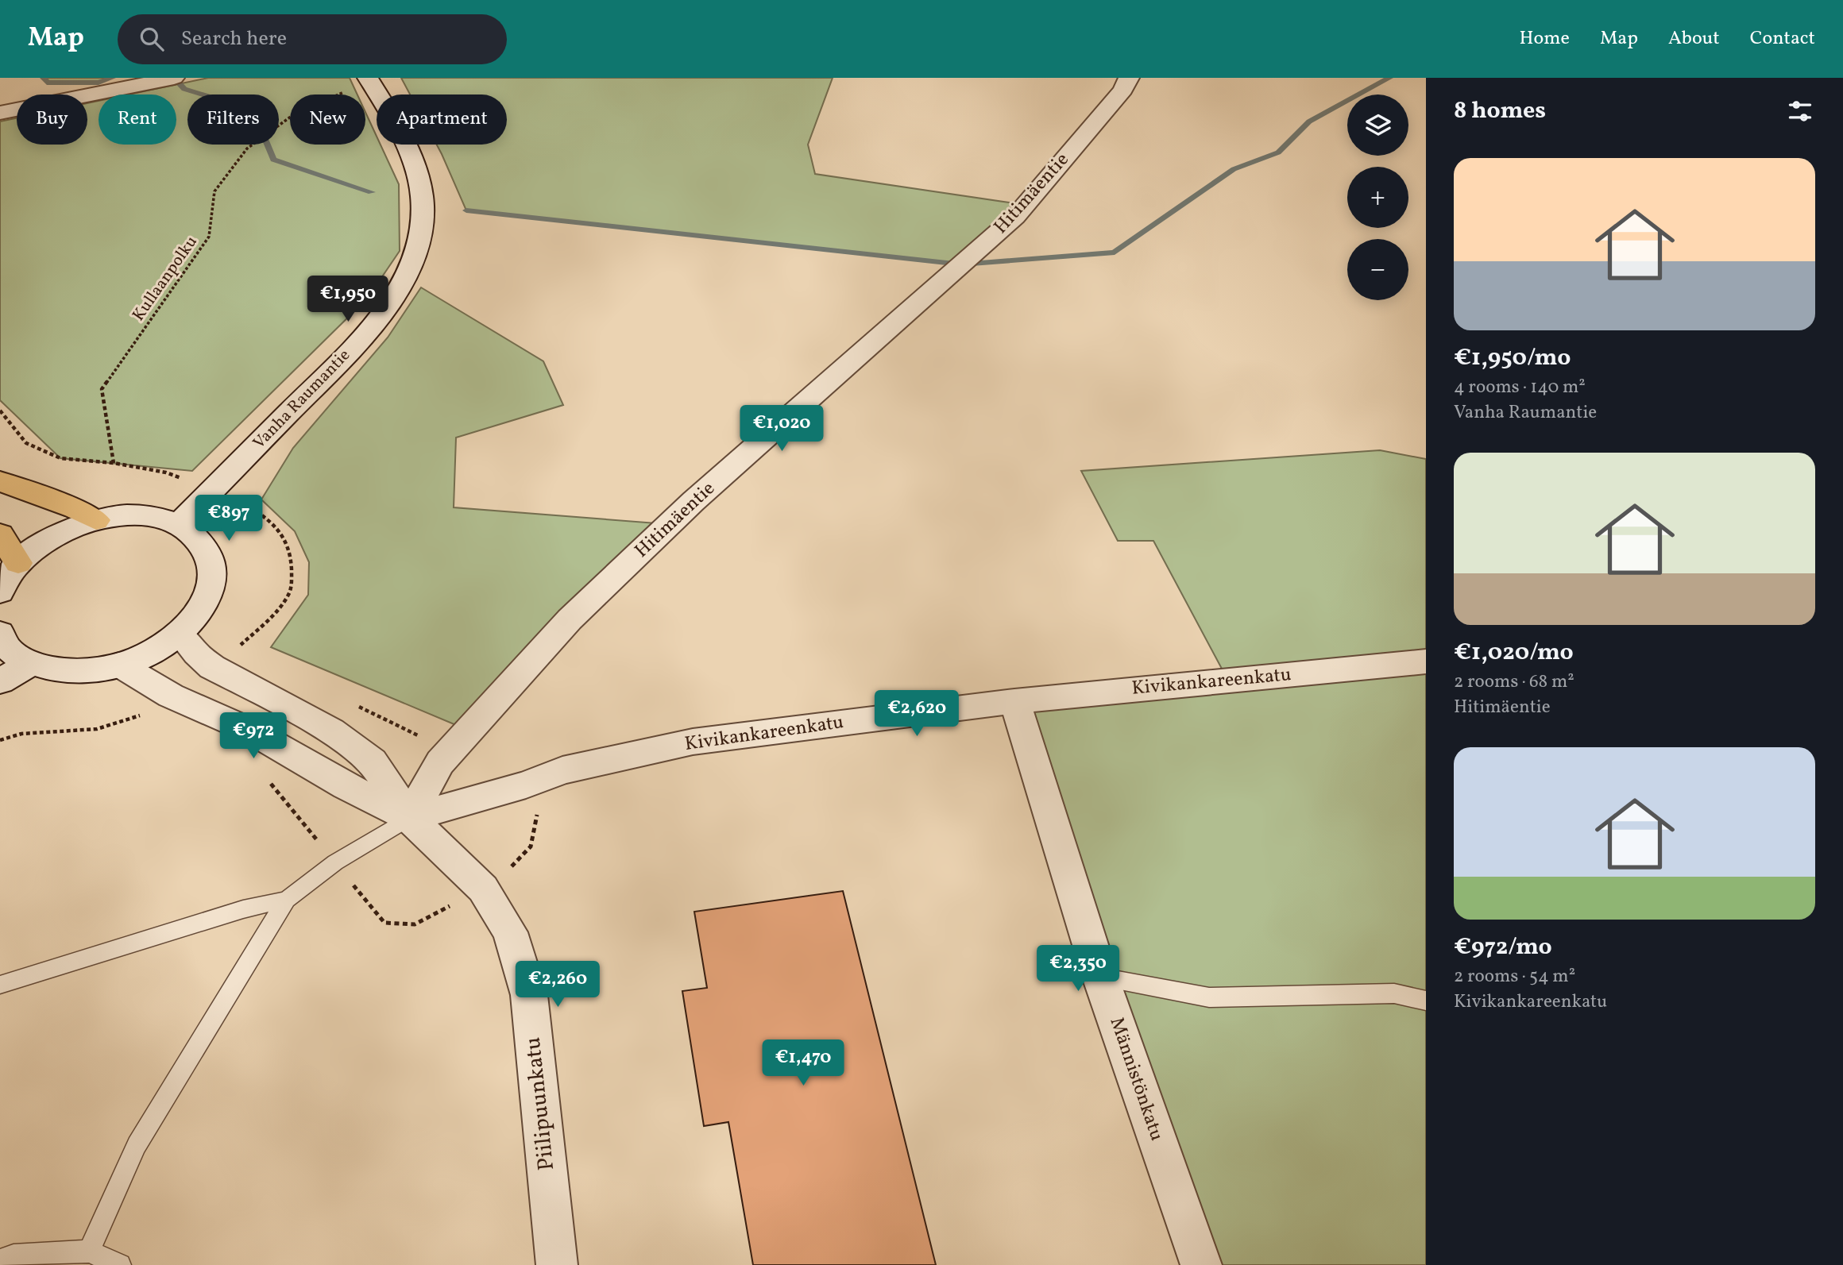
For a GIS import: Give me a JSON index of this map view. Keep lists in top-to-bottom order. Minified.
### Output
{"streets":{"street":["Hitimäentie","Vanha Raumantie","Kivikankareenkatu","Männistönkatu","Piilipuunkatu"],"path":["Kullaanpolku"]},"crossings":[["Hitimäentie","Kivikankareenkatu"],["Hitimäentie","Piilipuunkatu"],["Kullaanpolku","Vanha Raumantie"],["Kivikankareenkatu","Männistönkatu"],["Kivikankareenkatu","Piilipuunkatu"]],"page":{"header":"Map","search":"Search here","nav":["Home","Map","About","Contact"],"heading":"8 homes","map_buttons":["+","−"],"chip":["Buy","Rent","Filters","New","Apartment"],"list":[{"name":"€1,950/mo","note":"4 rooms · 140 m² · Vanha Raumantie"},{"name":"€1,020/mo","note":"2 rooms · 68 m² · Hitimäentie"},{"name":"€972/mo","note":"2 rooms · 54 m² · Kivikankareenkatu"}],"price":["€1,950","€1,020","€897","€2,620","€972","€2,350","€2,260","€1,470"]}}
